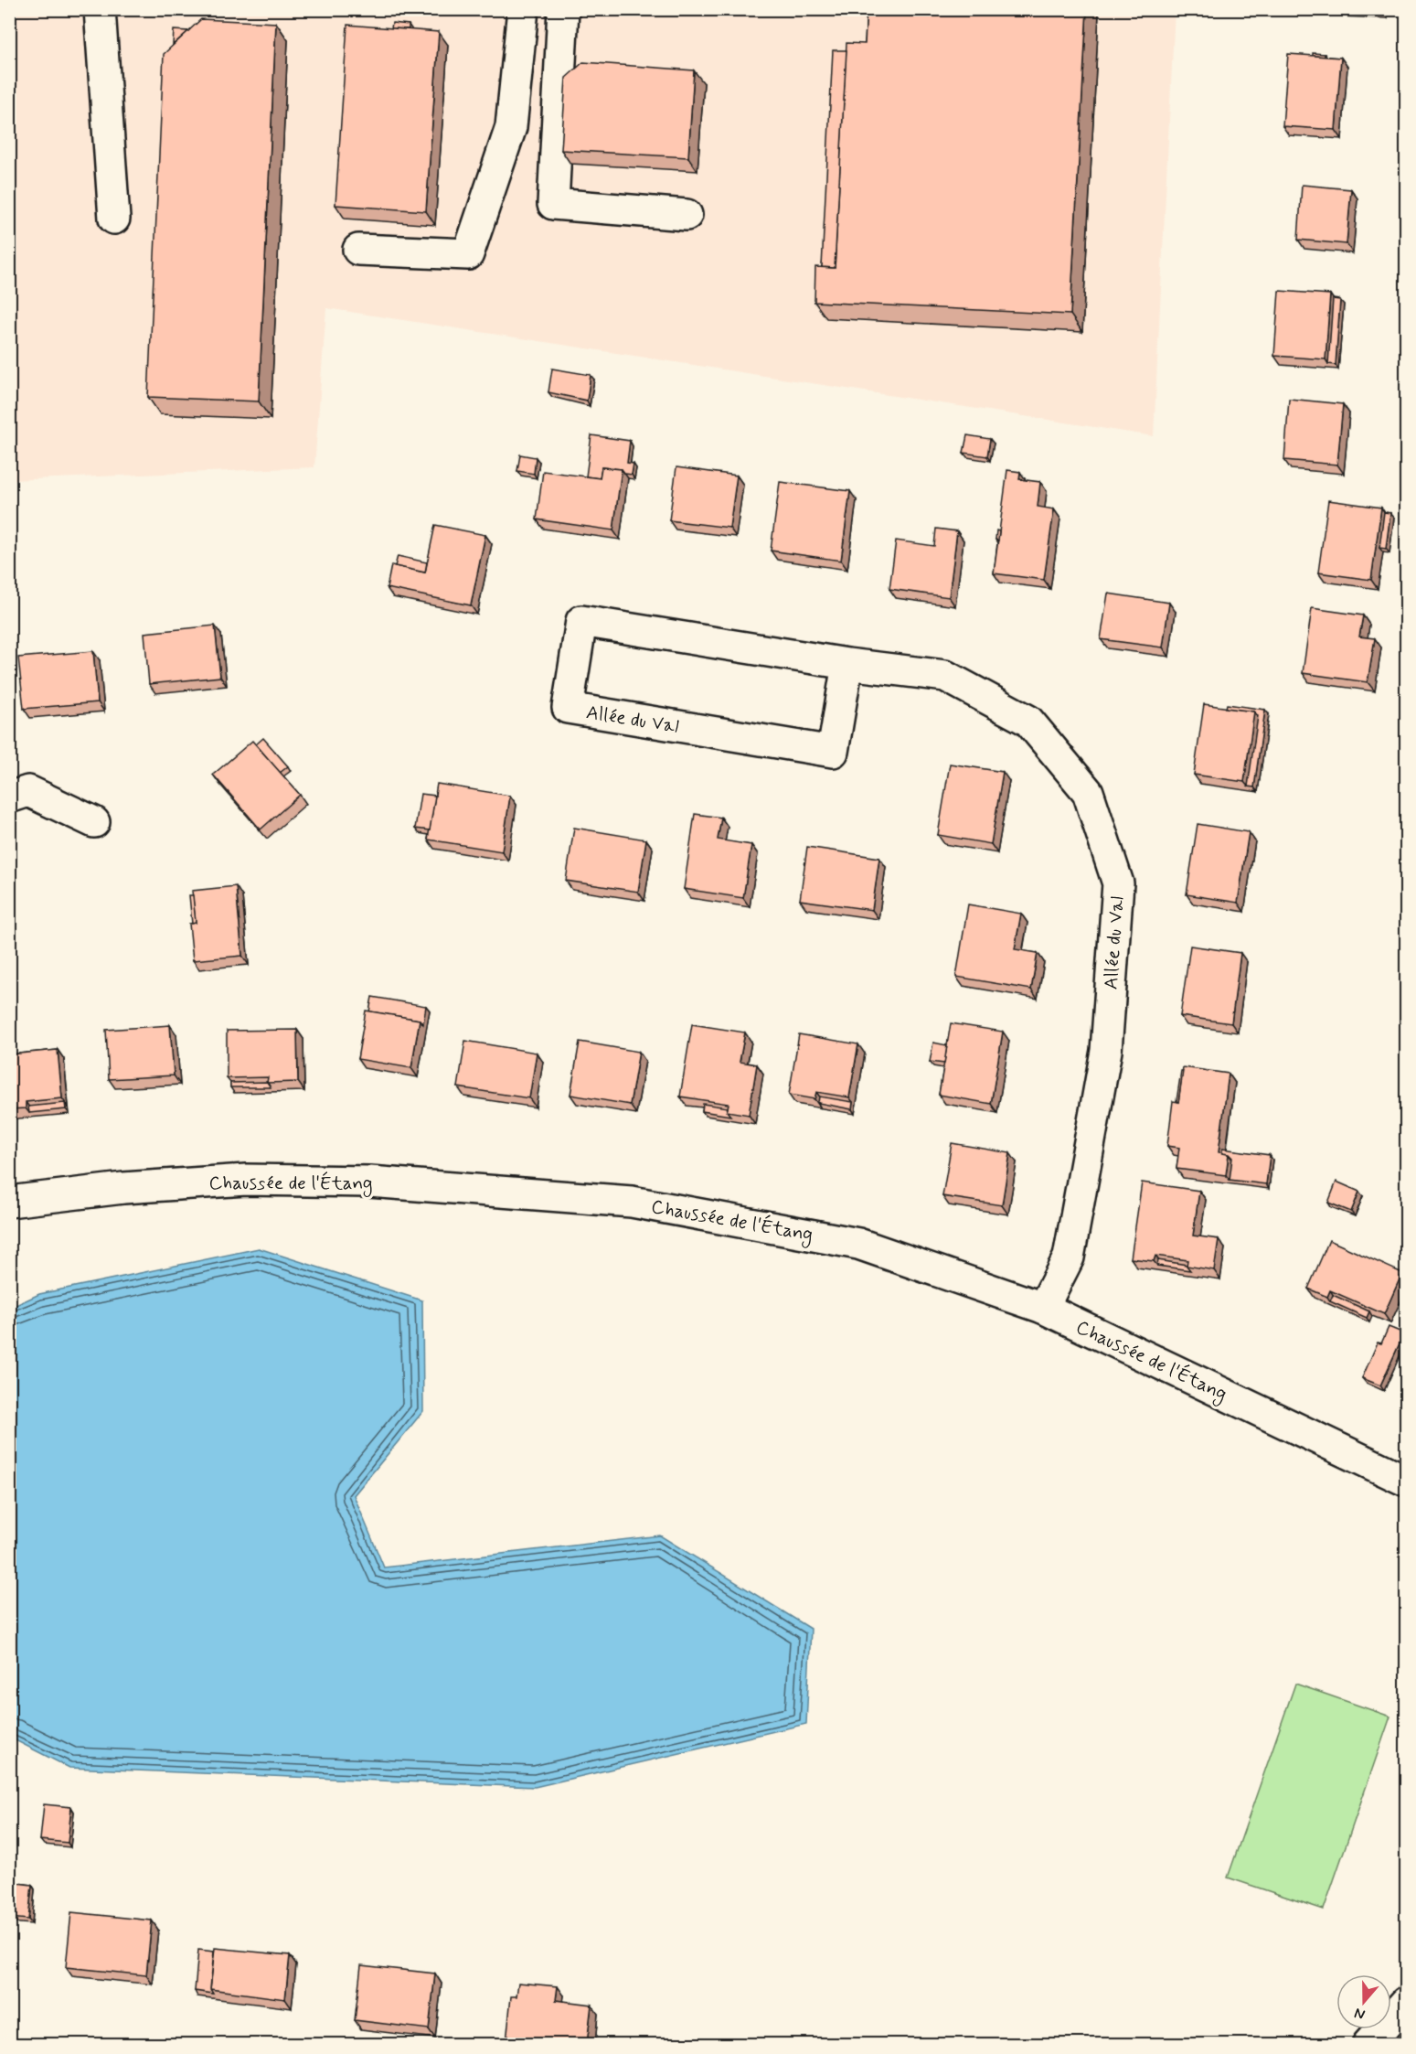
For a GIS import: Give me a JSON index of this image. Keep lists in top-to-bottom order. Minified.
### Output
{"streets":{"street":["Allée du Val","Chaussée de l'Étang"]},"crossings":[["Allée du Val","Chaussée de l'Étang"]],"north":"bottom"}
